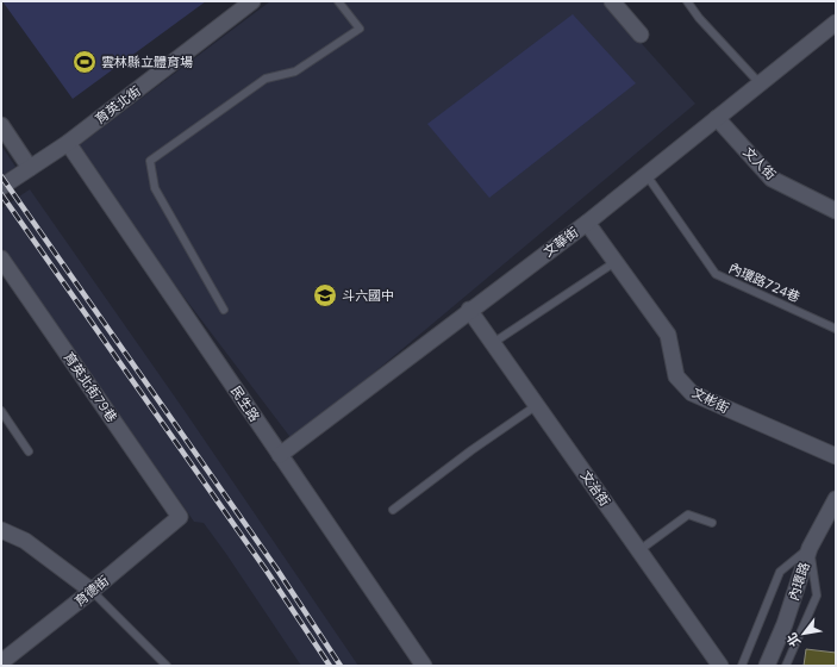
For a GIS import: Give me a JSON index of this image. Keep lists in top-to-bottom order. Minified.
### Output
{"streets":{"street":["育英北街","文人街","文華街","育英北街79巷","文彬街","民生路","文治街","內環路","育德街"],"lane":["內環路724巷"]},"crossings":[["育英北街","民生路"],["文人街","文華街"],["文華街","內環路724巷"],["文華街","文彬街"],["文華街","民生路"],["文華街","文治街"],["育英北街79巷","育德街"]],"places":{"sports":["雲林縣立體育場"],"school or university":["斗六國中"]},"north":"bottom left"}
